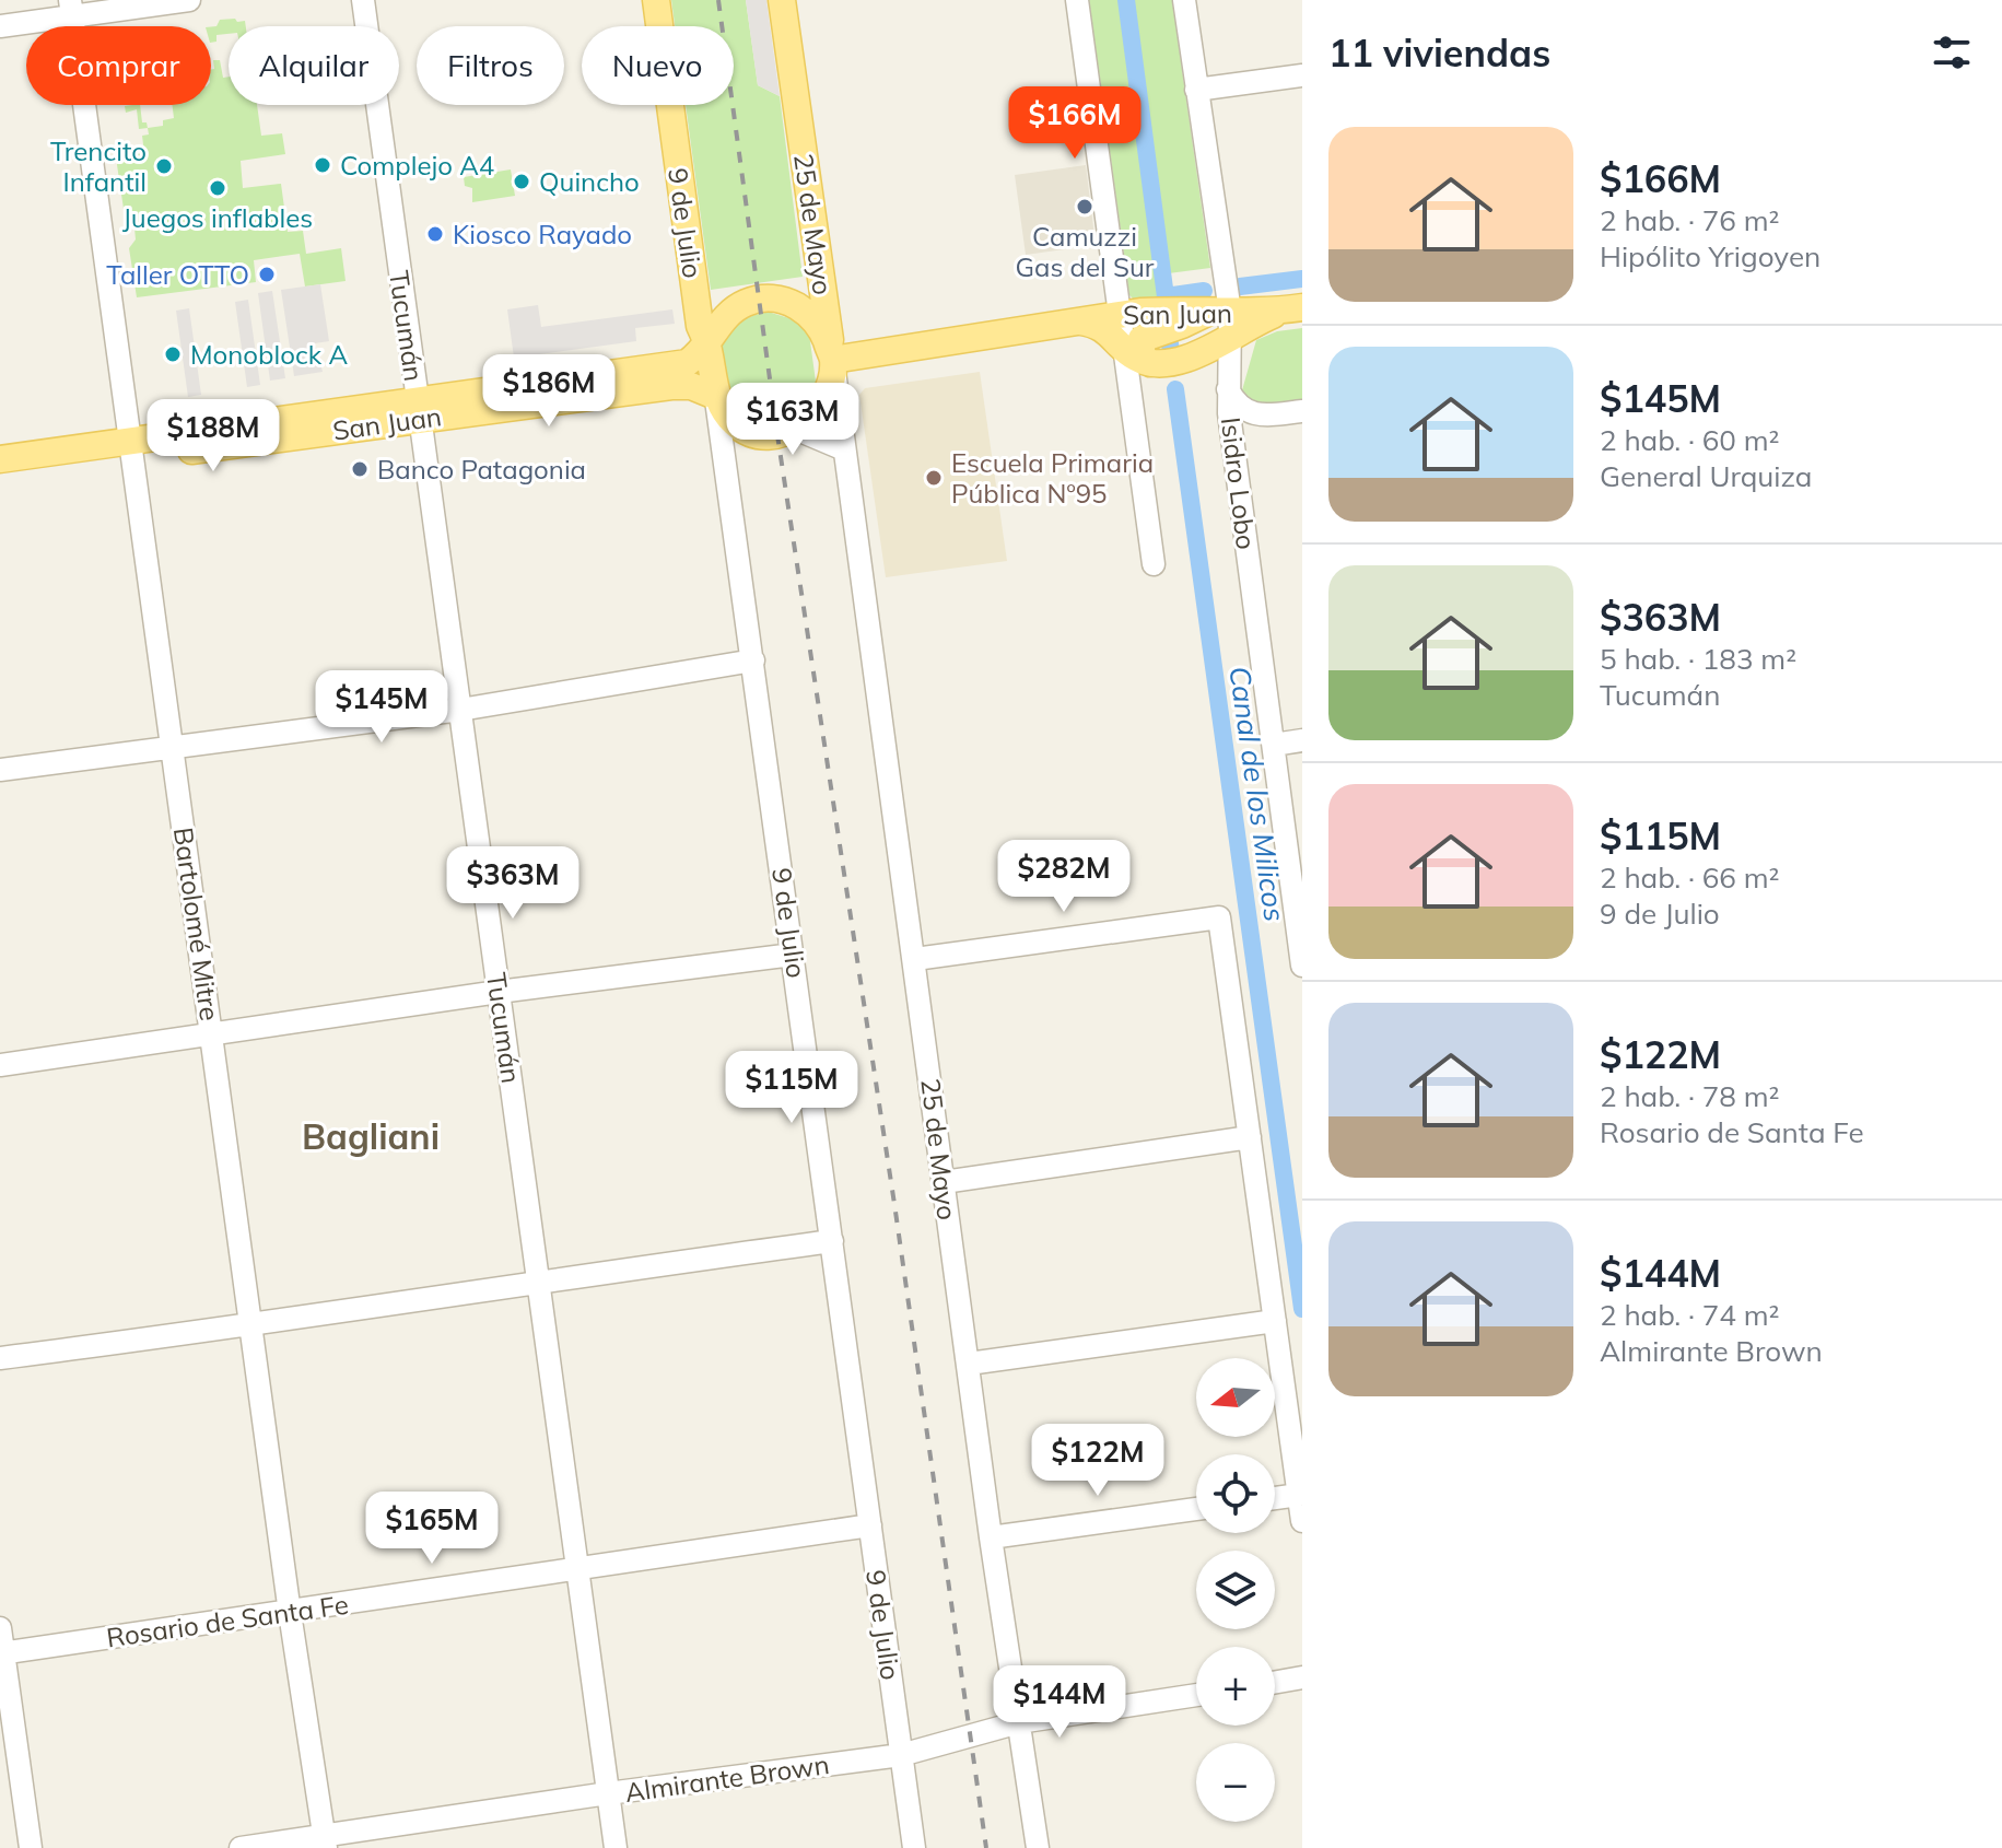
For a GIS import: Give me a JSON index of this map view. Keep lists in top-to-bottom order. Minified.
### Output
{"streets":{"main road":["9 de Julio","25 de Mayo","San Juan"],"street":["Tucumán","Isidro Lobo","Bartolomé Mitre","Rosario de Santa Fe","Almirante Brown"]},"crossings":[["9 de Julio","25 de Mayo"],["9 de Julio","San Juan"],["9 de Julio","Rosario de Santa Fe"],["9 de Julio","Almirante Brown"],["25 de Mayo","San Juan"],["25 de Mayo","Almirante Brown"],["San Juan","Tucumán"],["San Juan","Isidro Lobo"],["San Juan","Bartolomé Mitre"],["Tucumán","Rosario de Santa Fe"],["Tucumán","Almirante Brown"],["Bartolomé Mitre","Rosario de Santa Fe"],["Bartolomé Mitre","Almirante Brown"]],"districts":["Bagliani"],"water":["Canal de los Milicos"],"places":["Complejo A4","Trencito Infantil","Quincho","Juegos inflables","Camuzzi Gas del Sur","Kiosco Rayado","Taller OTTO","Monoblock A","Banco Patagonia","Escuela Primaria Pública Nº95"],"north":"left","page":{"heading":"11 viviendas","chip":["Comprar","Alquilar","Filtros","Nuevo"],"price":["$166M","$186M","$163M","$188M","$145M","$282M","$363M","$115M","$122M","$165M","$144M"],"list":[{"name":"$166M","note":"2 hab. · 76 m² · Hipólito Yrigoyen"},{"name":"$145M","note":"2 hab. · 60 m² · General Urquiza"},{"name":"$363M","note":"5 hab. · 183 m² · Tucumán"},{"name":"$115M","note":"2 hab. · 66 m² · 9 de Julio"},{"name":"$122M","note":"2 hab. · 78 m² · Rosario de Santa Fe"},{"name":"$144M","note":"2 hab. · 74 m² · Almirante Brown"}],"map_buttons":["+","−"]}}
